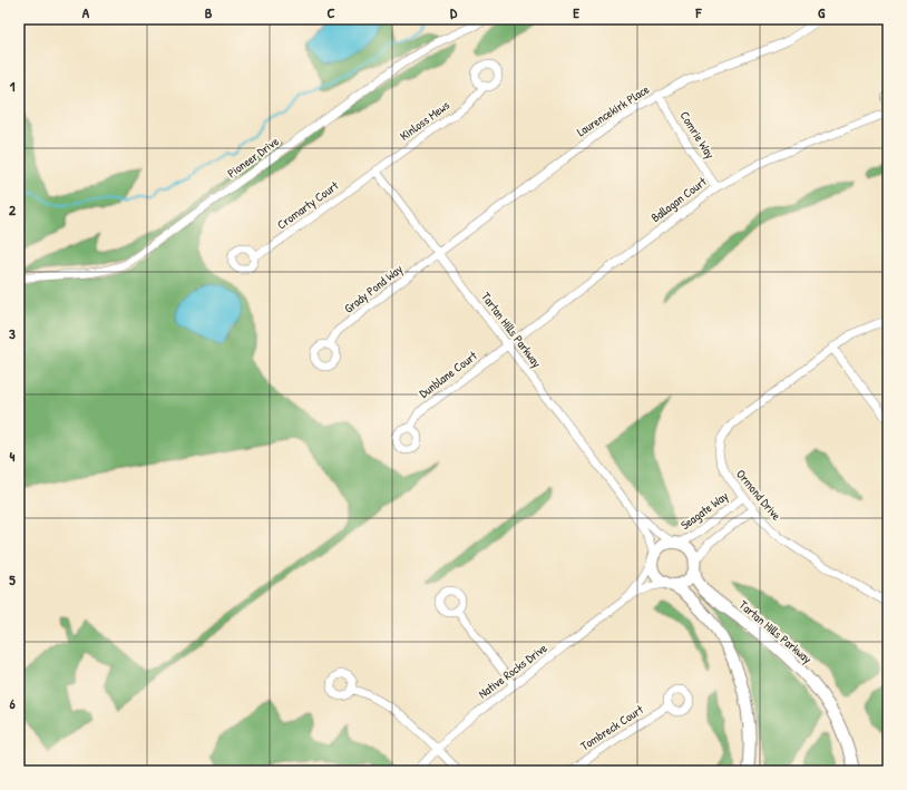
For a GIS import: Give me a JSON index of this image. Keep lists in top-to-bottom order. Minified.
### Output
{"streets":{"street":["Laurencekirk Place","Kinloss Mews","Comrie Way","Pioneer Drive","Ballagan Court","Cromarty Court","Grady Pond Way","Tartan Hills Parkway","Dunblane Court","Ormond Drive","Seagate Way","Native Rocks Drive","Tombreck Court"]},"crossings":[["Laurencekirk Place","Comrie Way"],["Laurencekirk Place","Grady Pond Way"],["Laurencekirk Place","Tartan Hills Parkway"],["Kinloss Mews","Cromarty Court"],["Kinloss Mews","Tartan Hills Parkway"],["Comrie Way","Ballagan Court"],["Ballagan Court","Tartan Hills Parkway"],["Ballagan Court","Dunblane Court"],["Cromarty Court","Tartan Hills Parkway"],["Grady Pond Way","Tartan Hills Parkway"],["Tartan Hills Parkway","Dunblane Court"],["Tartan Hills Parkway","Seagate Way"],["Tartan Hills Parkway","Native Rocks Drive"],["Ormond Drive","Seagate Way"],["Seagate Way","Native Rocks Drive"]],"grid":{"columns":["A","B","C","D","E","F","G"],"rows":["1","2","3","4","5","6"]}}
